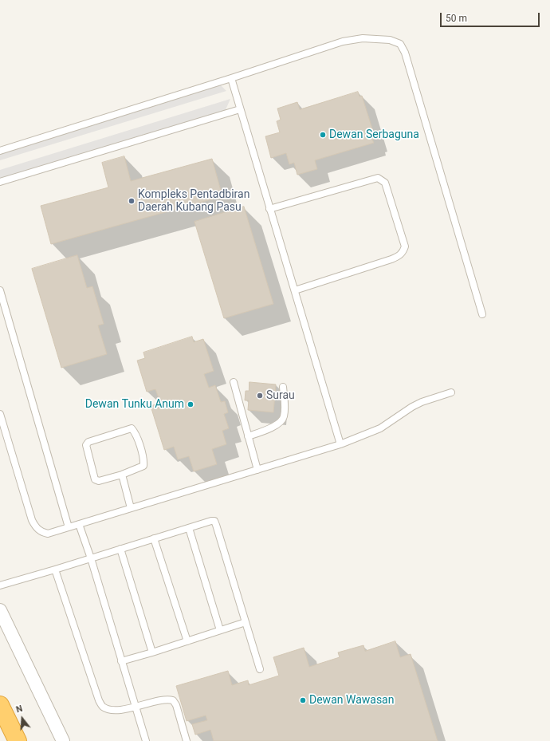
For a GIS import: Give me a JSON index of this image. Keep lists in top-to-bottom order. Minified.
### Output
{"places":["Dewan Serbaguna","Kompleks Pentadbiran Daerah Kubang Pasu","Surau","Dewan Tunku Anum","Dewan Wawasan"],"scale_bar":"50 m","north":"top"}
